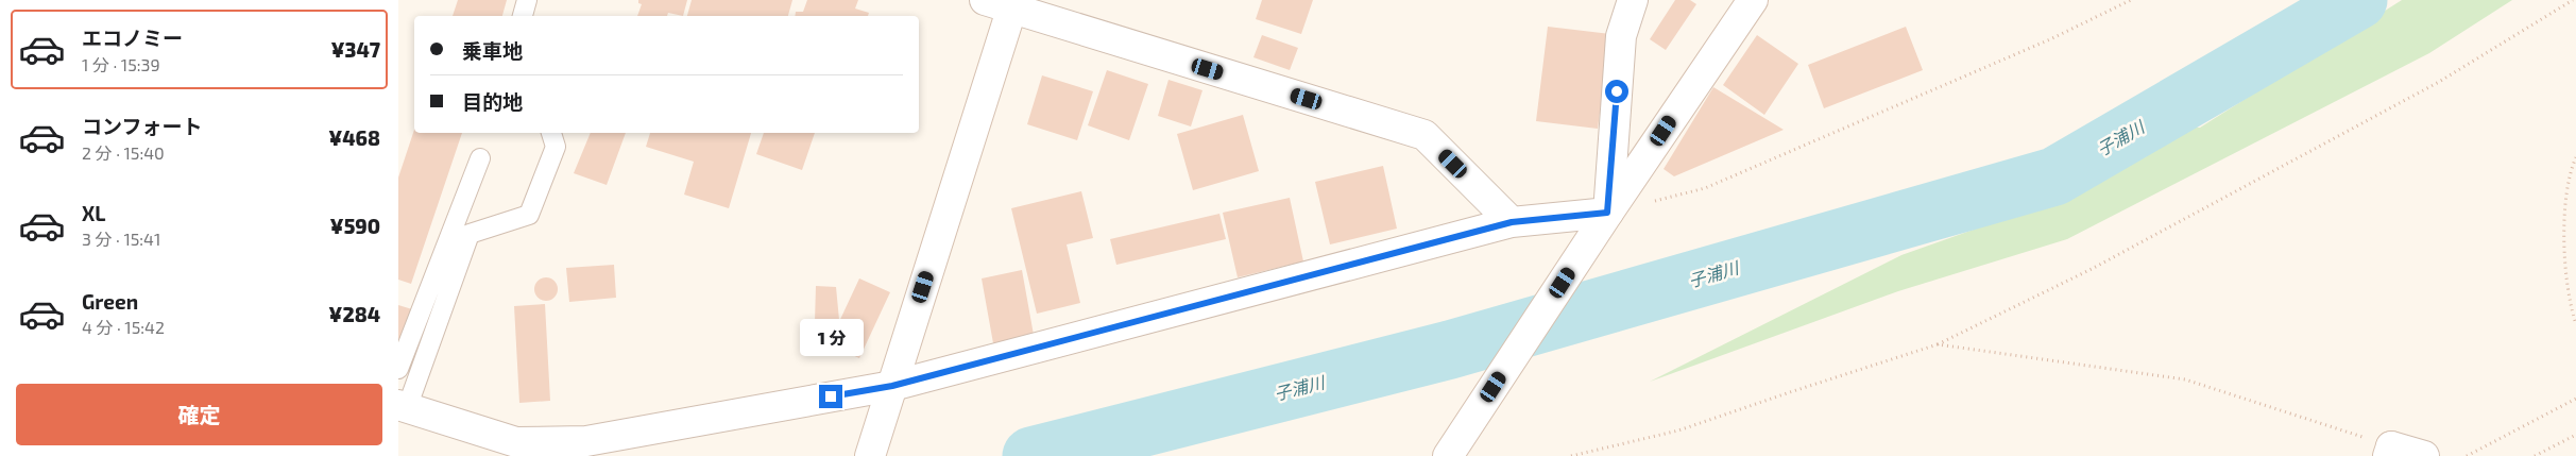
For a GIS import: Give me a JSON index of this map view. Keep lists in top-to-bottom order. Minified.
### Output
{"water":["子浦川"],"page":{"list":[{"name":"エコノミー","note":"1 分 · 15:39","value":"¥347"},{"name":"コンフォート","note":"2 分 · 15:40","value":"¥468"},{"name":"XL","note":"3 分 · 15:41","value":"¥590"},{"name":"Green","note":"4 分 · 15:42","value":"¥284"}],"banner":["乗車地","目的地"],"bubble":"1 分","buttons":"確定"}}
